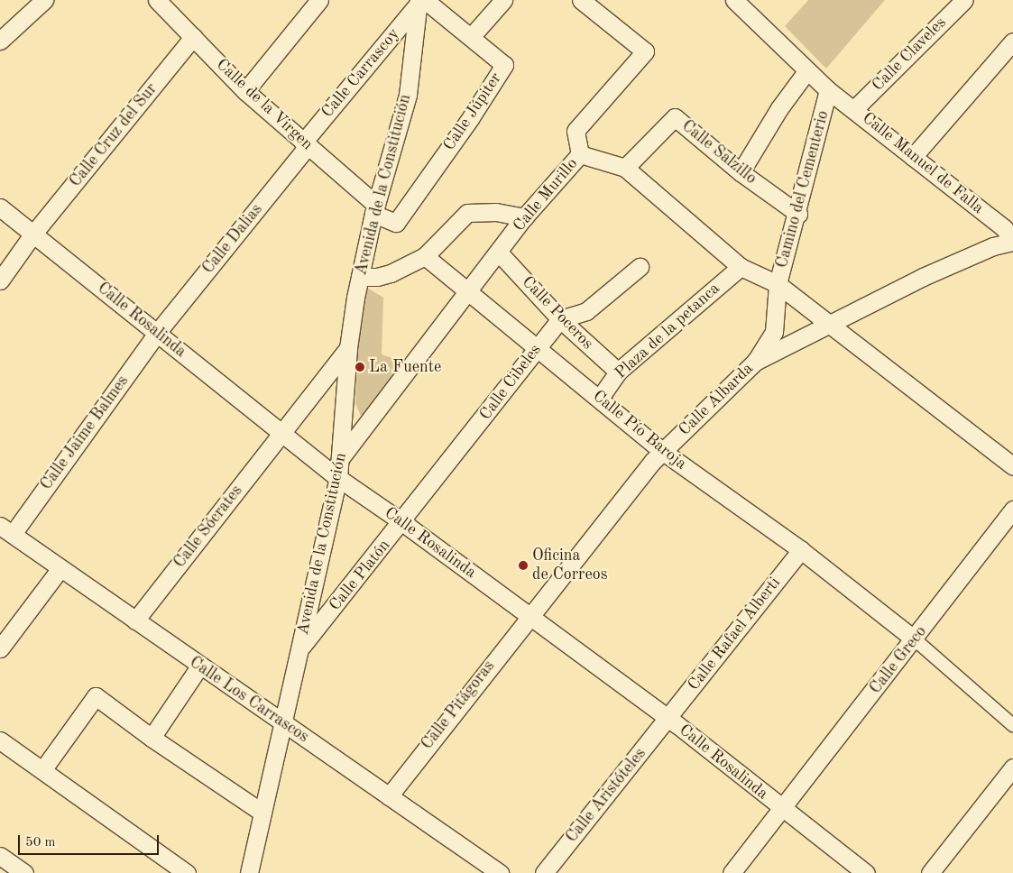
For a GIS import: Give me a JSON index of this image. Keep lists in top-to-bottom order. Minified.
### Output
{"streets":{"street":["Calle Claveles","Calle Carrascoy","Calle de la Virgen","Calle Júpiter","Calle Cruz del Sur","Calle Salzillo","Calle Manuel de Falla","Avenida de la Constitución","Camino del Cementerio","Calle Murillo","Calle Dalias","Calle Poceros","Calle Rosalinda","Plaza de la petanca","Calle Cibeles","Calle Albarda","Calle Pío Baroja","Calle Jaime Balmes","Calle Sócrates","Calle Platón","Calle Rafael Alberti","Calle Greco","Calle Los Carrascos","Calle Pitágoras","Calle Aristóteles"]},"crossings":[["Calle Claveles","Calle Manuel de Falla"],["Calle Carrascoy","Calle de la Virgen"],["Calle Carrascoy","Calle Júpiter"],["Calle Carrascoy","Avenida de la Constitución"],["Calle Carrascoy","Calle Dalias"],["Calle de la Virgen","Calle Júpiter"],["Calle de la Virgen","Calle Cruz del Sur"],["Calle de la Virgen","Avenida de la Constitución"],["Calle de la Virgen","Calle Dalias"],["Calle Júpiter","Avenida de la Constitución"],["Calle Cruz del Sur","Calle Rosalinda"],["Calle Salzillo","Camino del Cementerio"],["Calle Manuel de Falla","Camino del Cementerio"],["Calle Manuel de Falla","Calle Albarda"],["Avenida de la Constitución","Calle Murillo"],["Avenida de la Constitución","Calle Rosalinda"],["Avenida de la Constitución","Calle Sócrates"],["Avenida de la Constitución","Calle Platón"],["Avenida de la Constitución","Calle Los Carrascos"],["Camino del Cementerio","Calle Albarda"],["Calle Murillo","Calle Poceros"],["Calle Murillo","Calle Pío Baroja"],["Calle Dalias","Calle Rosalinda"],["Calle Dalias","Calle Jaime Balmes"],["Calle Poceros","Plaza de la petanca"],["Calle Poceros","Calle Cibeles"],["Calle Rosalinda","Calle Cibeles"],["Calle Rosalinda","Calle Albarda"],["Calle Rosalinda","Calle Jaime Balmes"],["Calle Rosalinda","Calle Sócrates"],["Calle Rosalinda","Calle Platón"],["Calle Rosalinda","Calle Rafael Alberti"],["Calle Rosalinda","Calle Greco"],["Calle Rosalinda","Calle Pitágoras"],["Calle Rosalinda","Calle Aristóteles"],["Plaza de la petanca","Calle Pío Baroja"],["Calle Cibeles","Calle Pío Baroja"],["Calle Cibeles","Calle Platón"],["Calle Albarda","Calle Pío Baroja"],["Calle Albarda","Calle Pitágoras"],["Calle Pío Baroja","Calle Rafael Alberti"],["Calle Pío Baroja","Calle Greco"],["Calle Jaime Balmes","Calle Los Carrascos"],["Calle Sócrates","Calle Los Carrascos"],["Calle Rafael Alberti","Calle Aristóteles"],["Calle Los Carrascos","Calle Pitágoras"]],"places":["La Fuente","Oficina de Correos"],"scale_bar":"50 m"}
